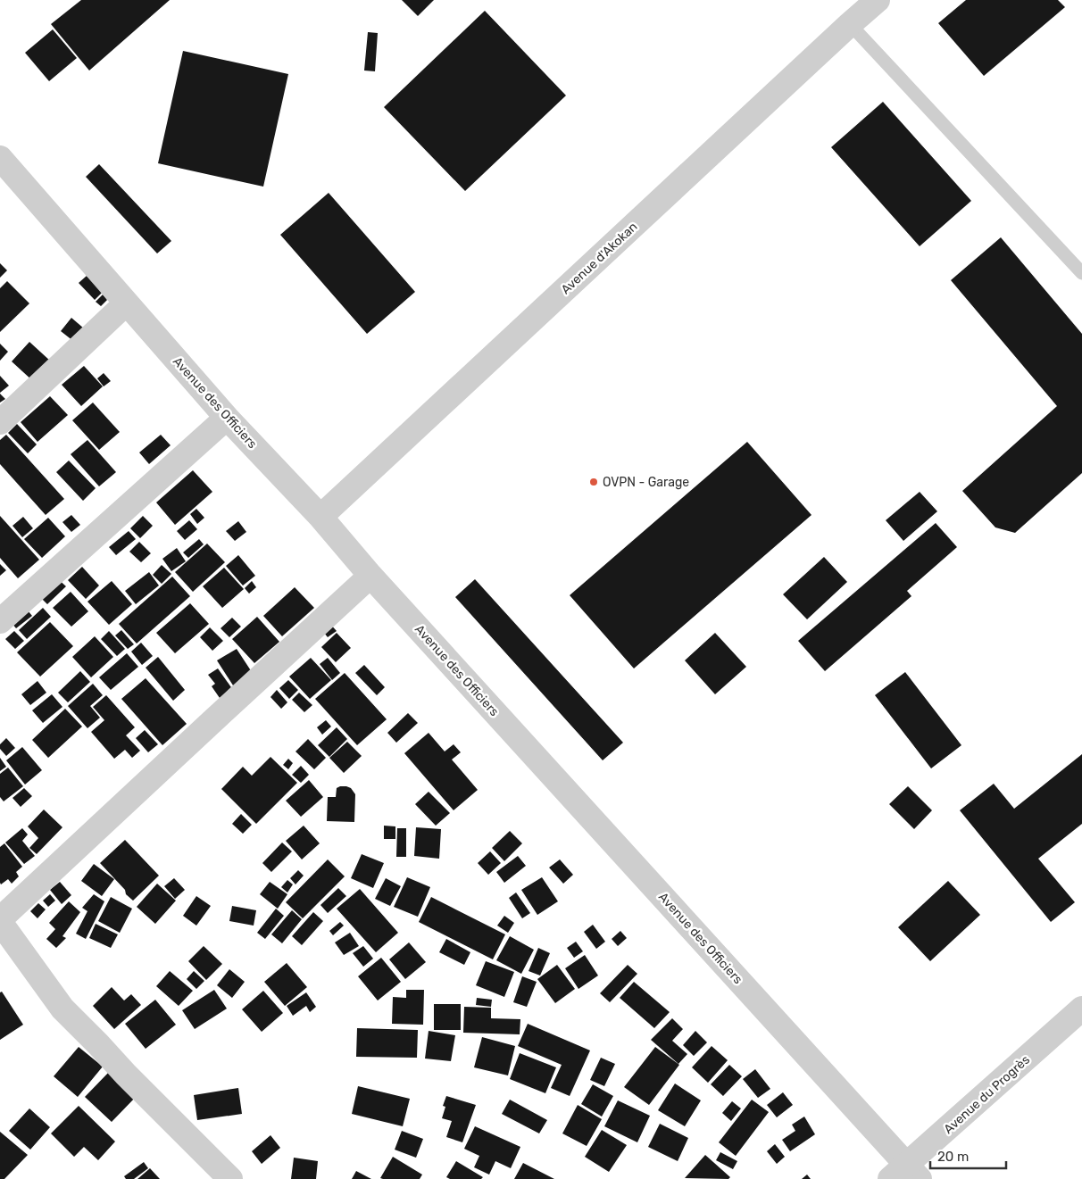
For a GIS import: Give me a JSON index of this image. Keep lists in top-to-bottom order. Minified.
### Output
{"streets":{"street":["Avenue d'Akokan","Avenue des Officiers","Avenue du Progrès"]},"crossings":[["Avenue d'Akokan","Avenue des Officiers"],["Avenue des Officiers","Avenue du Progrès"]],"places":["OVPN - Garage"],"scale_bar":"20 m"}
